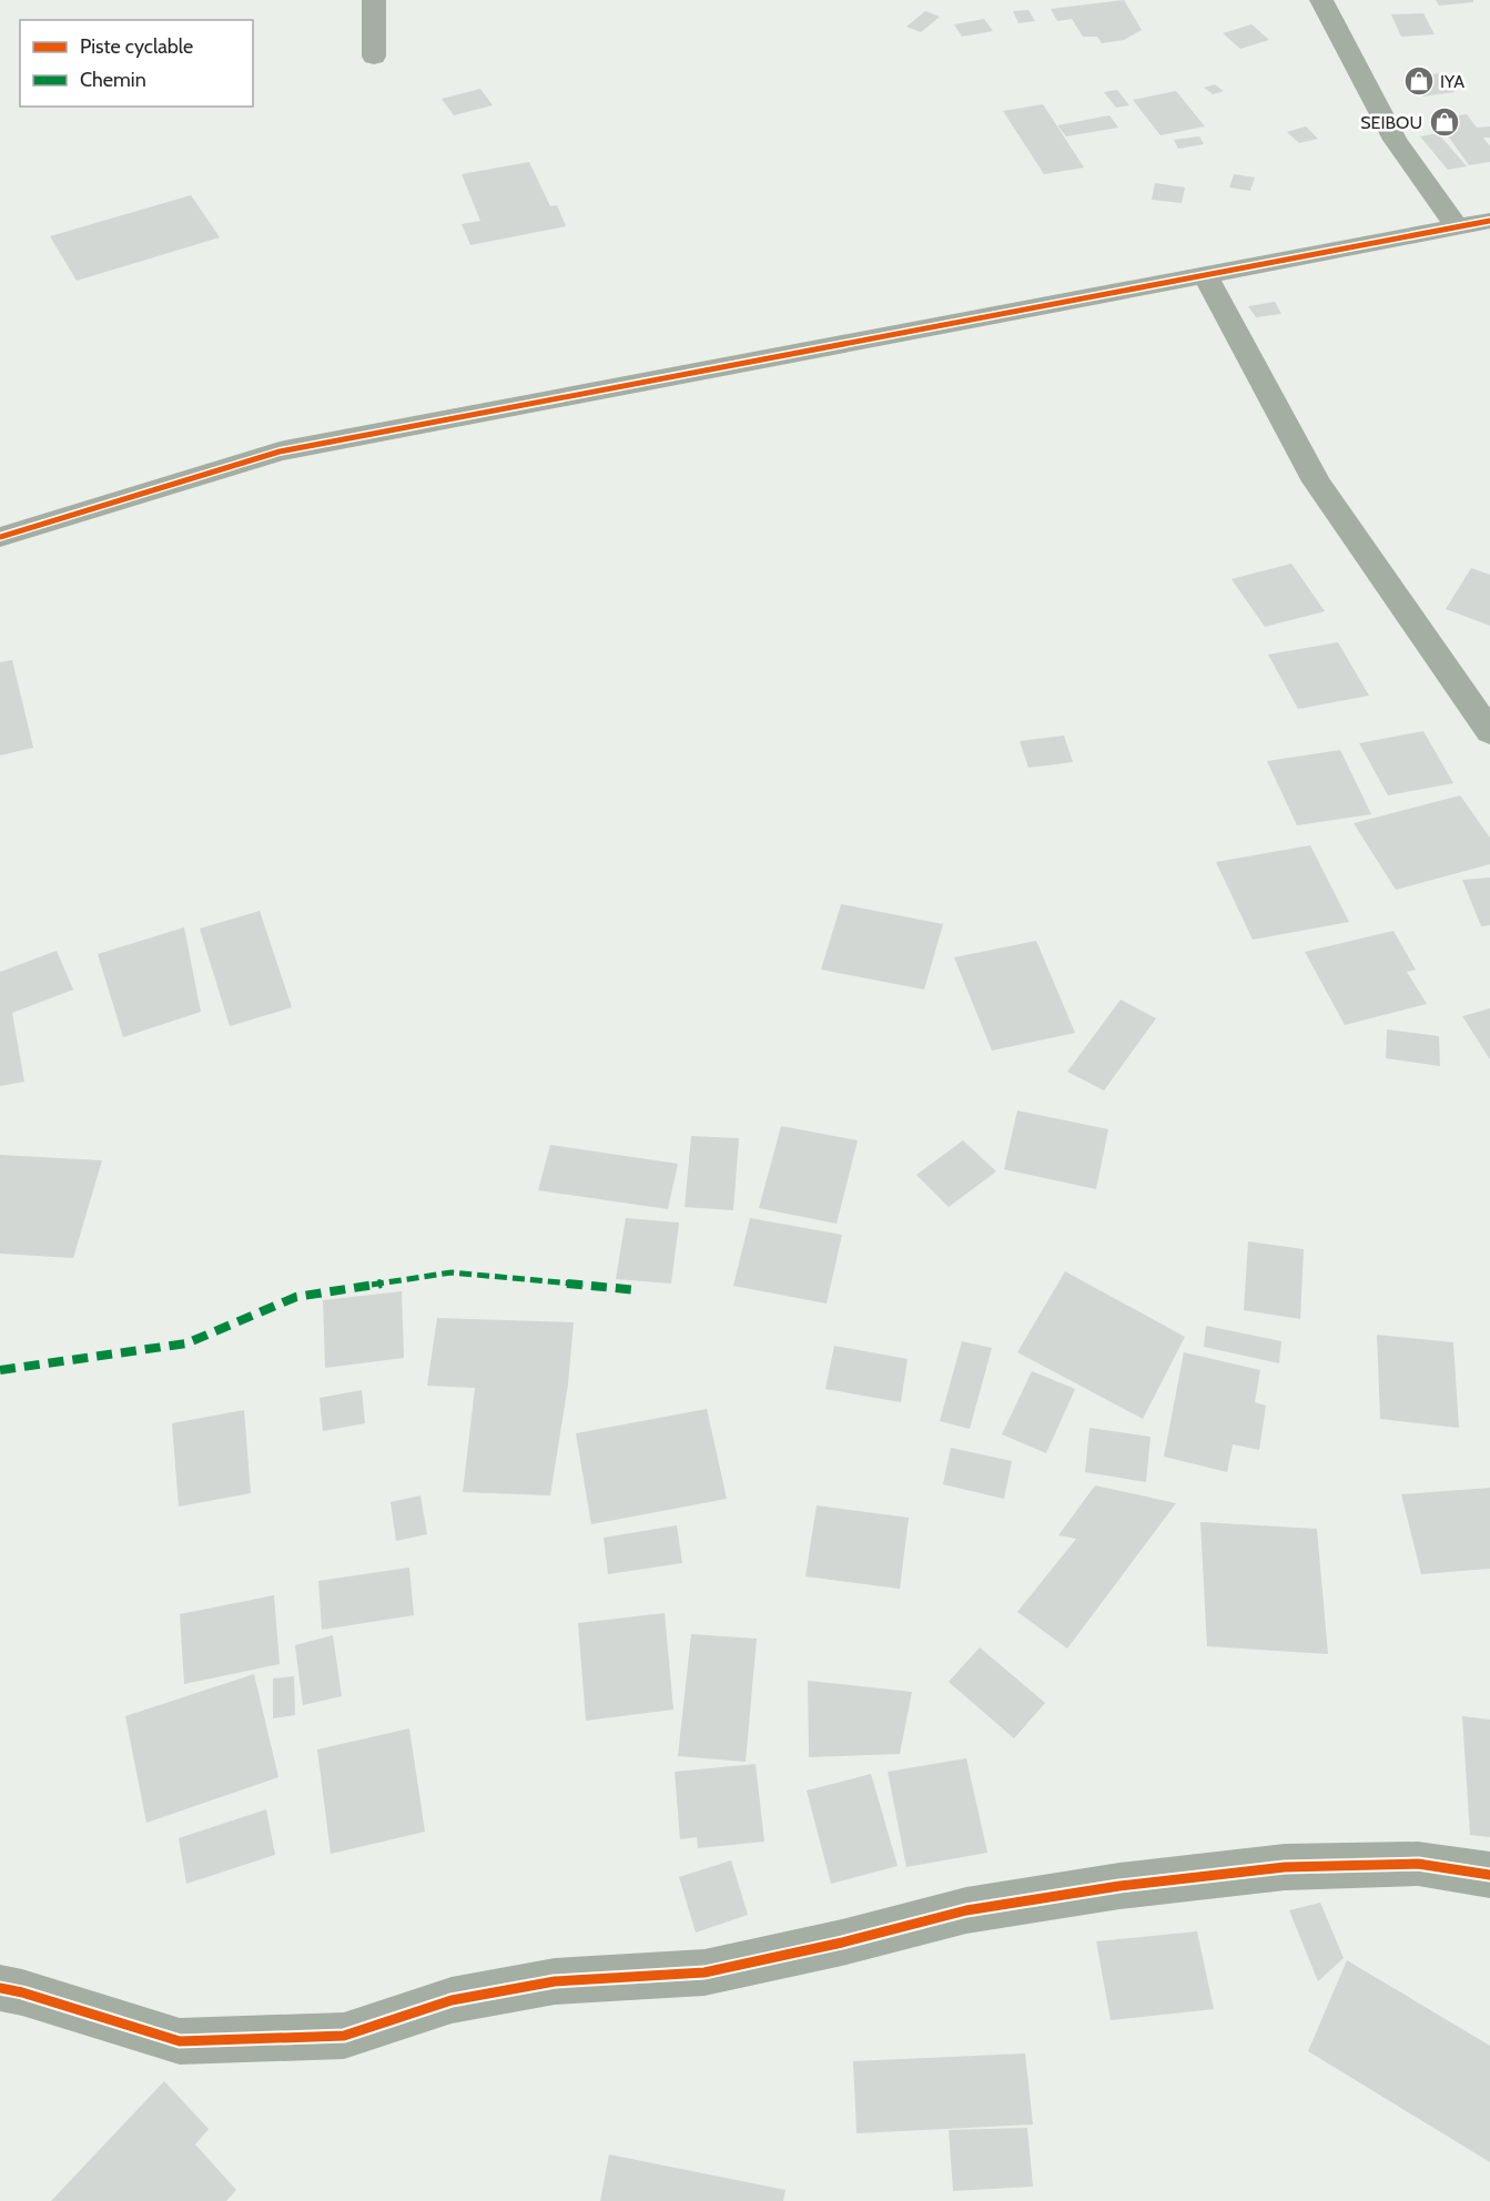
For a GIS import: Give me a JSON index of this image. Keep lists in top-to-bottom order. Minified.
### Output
{"places":{"shop":["IYA","SEIBOU"]},"legend":["Piste cyclable","Chemin"]}
